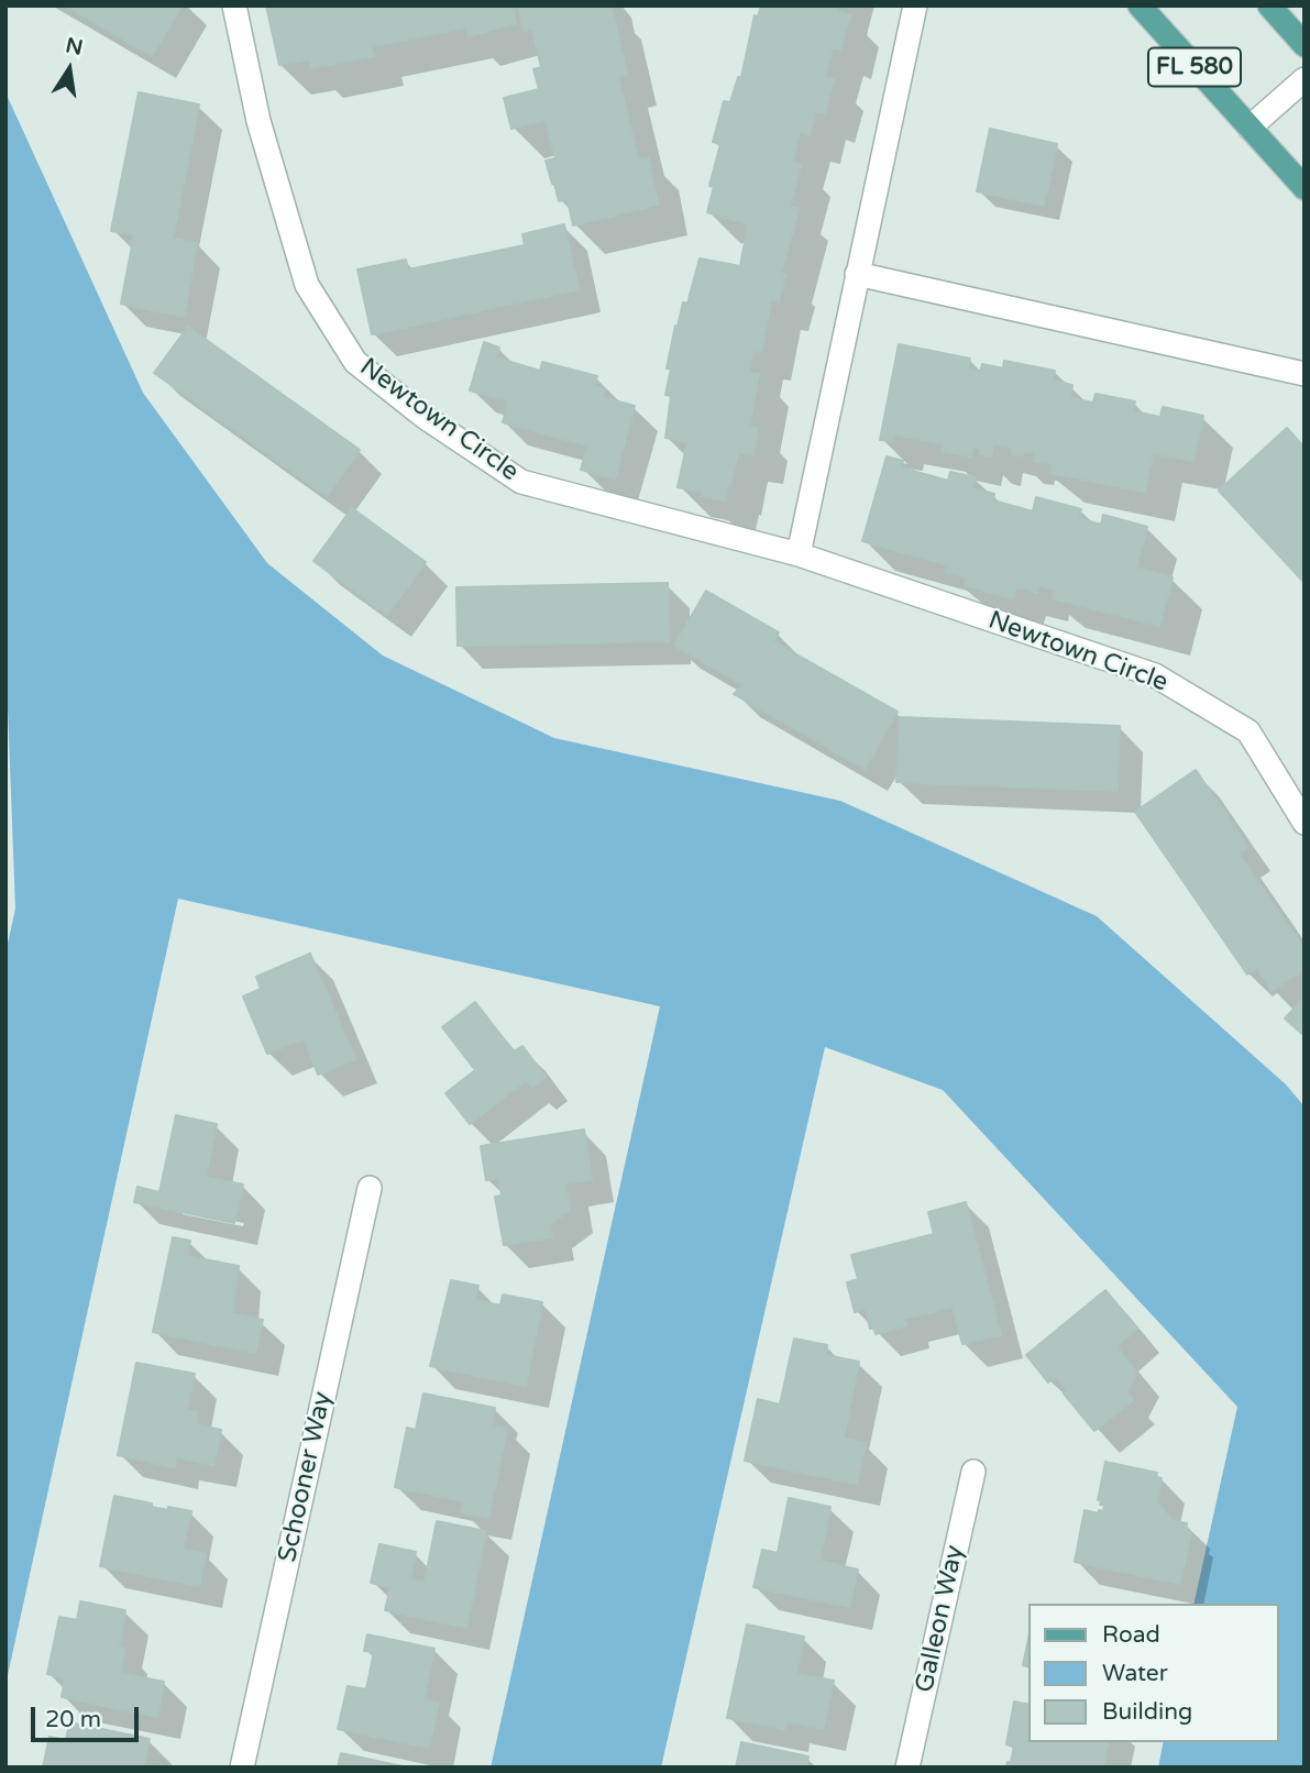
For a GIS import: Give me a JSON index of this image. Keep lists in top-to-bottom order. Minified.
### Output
{"streets":{"main road":["FL 580"],"street":["Newtown Circle","Schooner Way","Galleon Way"]},"legend":["Road","Water","Building"],"scale_bar":"20 m","north":"top"}
